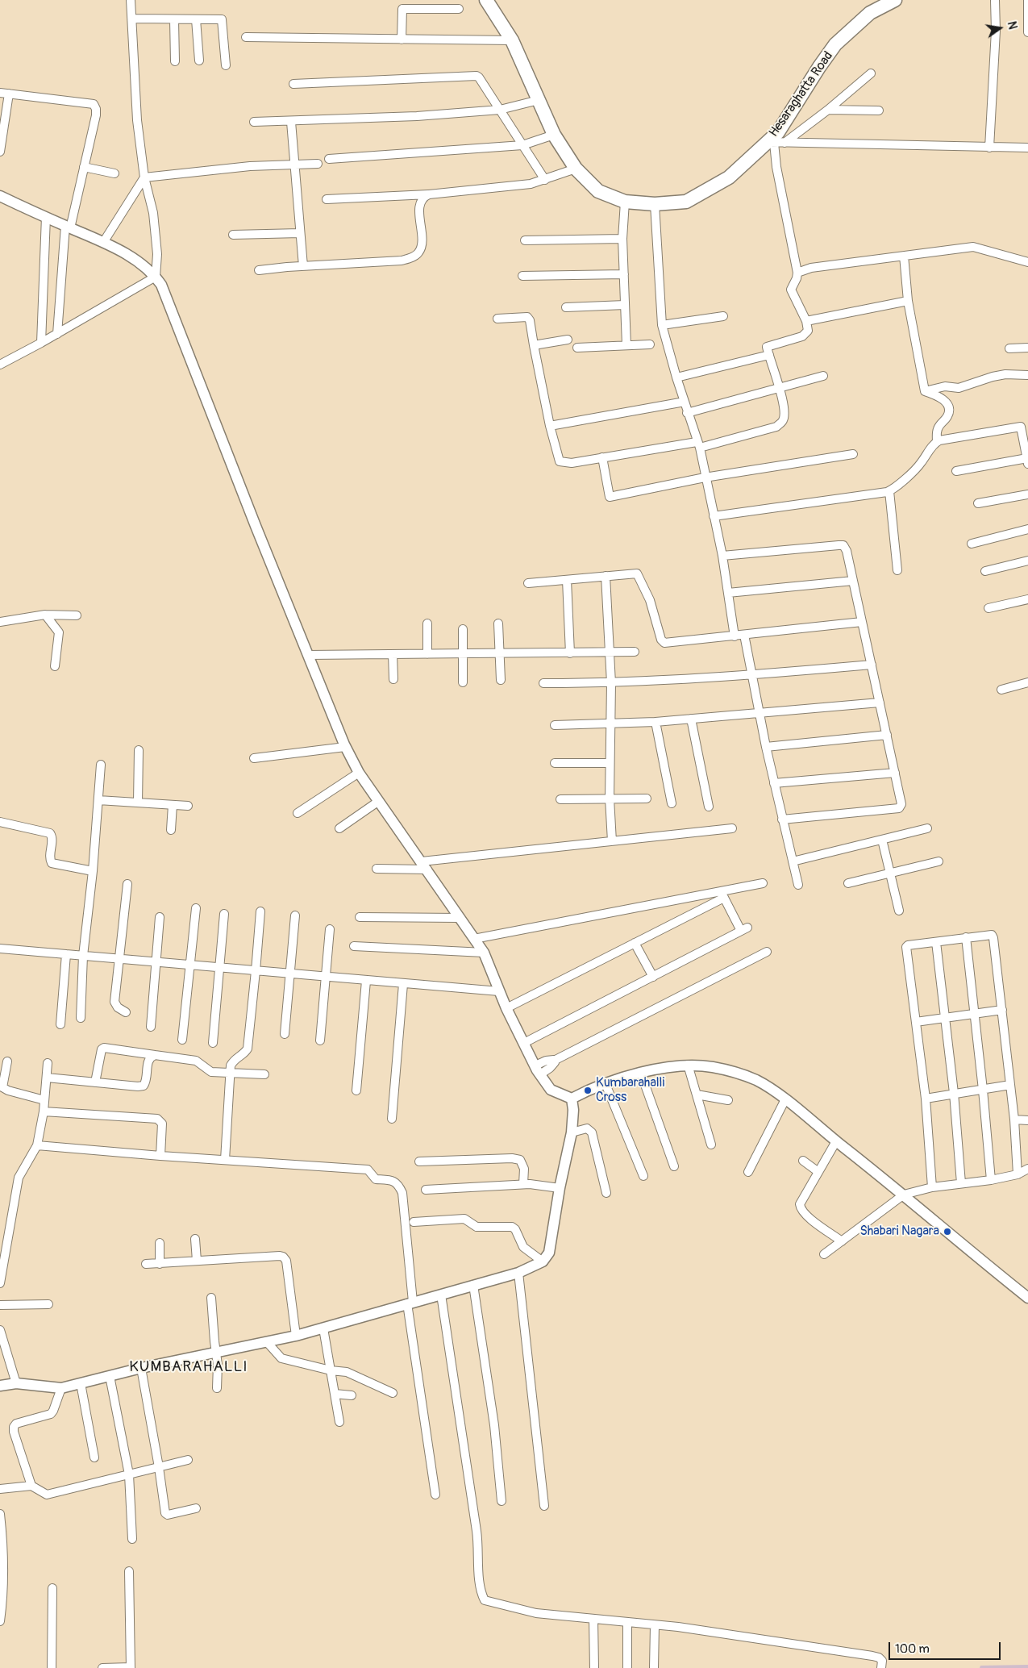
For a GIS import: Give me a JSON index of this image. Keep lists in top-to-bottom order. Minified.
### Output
{"streets":{"main road":["Hesaraghatta Road"]},"districts":["KUMBARAHALLI"],"places":["Kumbarahalli Cross","Shabari Nagara"],"scale_bar":"100 m","north":"right"}
